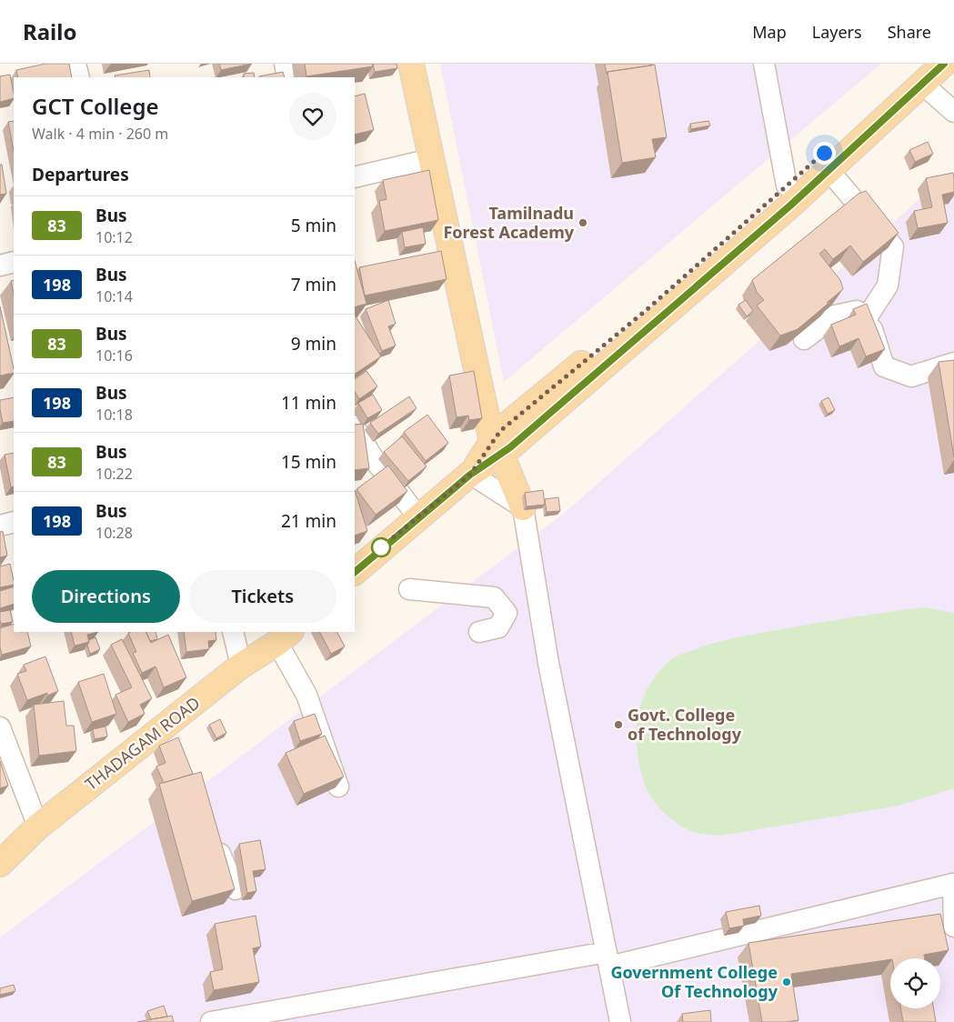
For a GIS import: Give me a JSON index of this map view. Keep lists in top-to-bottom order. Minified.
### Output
{"streets":{"main road":["THADAGAM ROAD"]},"places":["Tamilnadu Forest Academy","Govt. College of Technology","Government College Of Technology"],"lines":["bus line 83"],"page":{"header":"Railo","nav":["Map","Layers","Share"],"heading":[["GCT College","Walk · 4 min · 260 m"],"Departures"],"list":[{"mark":"83","name":"Bus","note":"10:12","value":"5 min"},{"mark":"198","name":"Bus","note":"10:14","value":"7 min"},{"mark":"83","name":"Bus","note":"10:16","value":"9 min"},{"mark":"198","name":"Bus","note":"10:18","value":"11 min"},{"mark":"83","name":"Bus","note":"10:22","value":"15 min"},{"mark":"198","name":"Bus","note":"10:28","value":"21 min"}],"buttons":["Directions","Tickets"]}}
